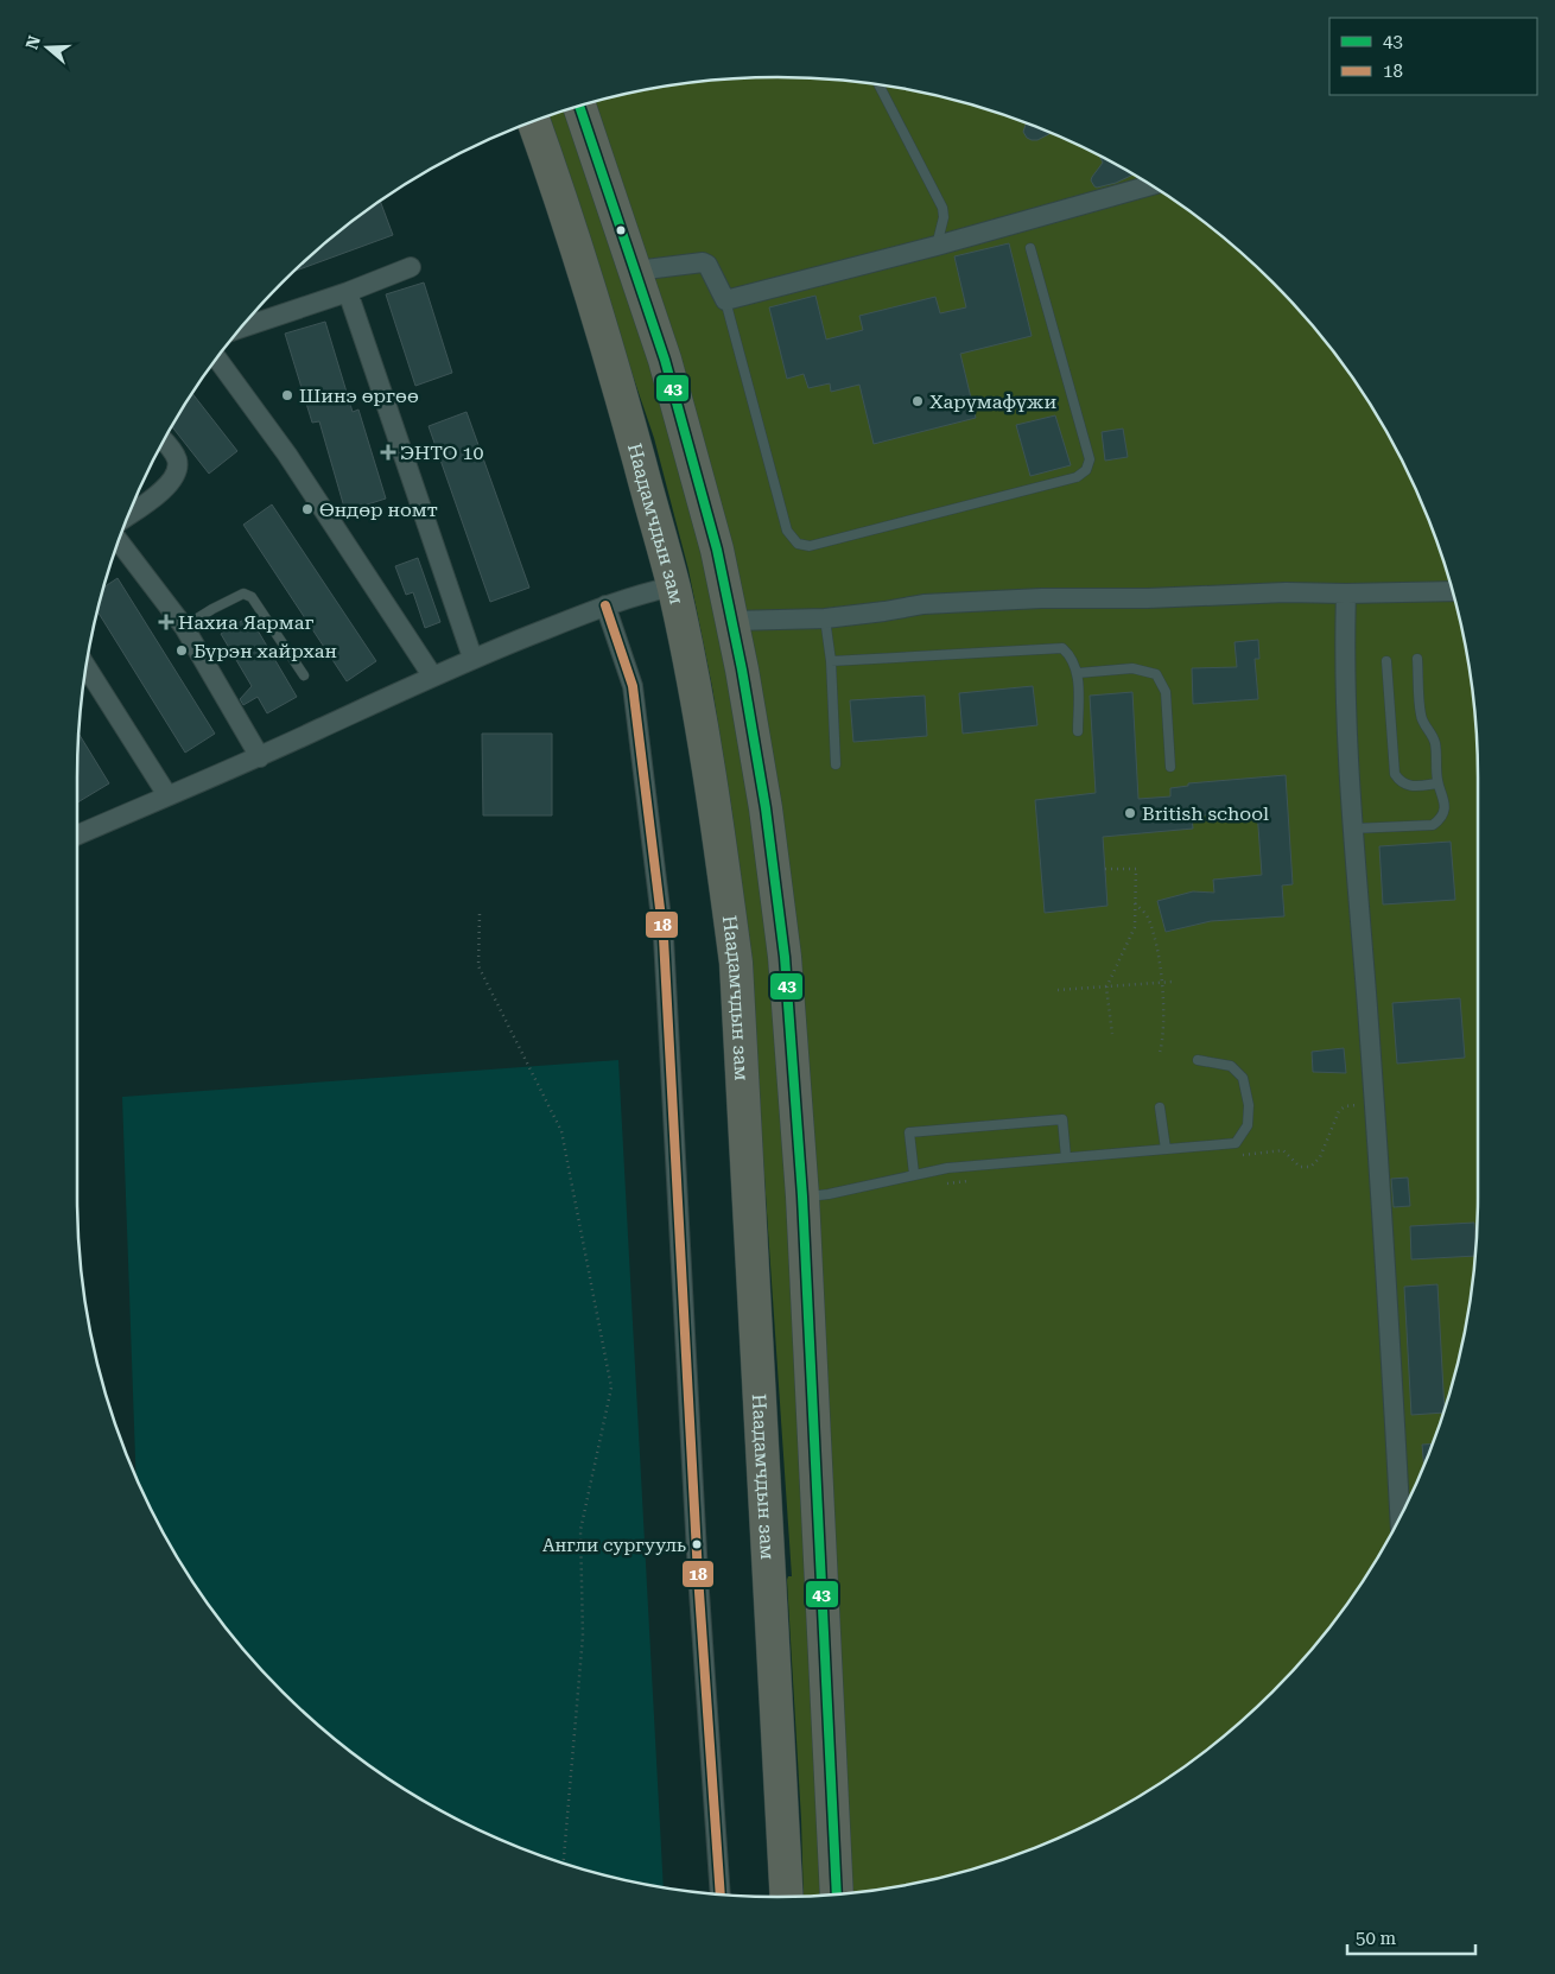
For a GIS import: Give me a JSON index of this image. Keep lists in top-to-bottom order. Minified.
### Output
{"streets":{"highway":["Наадамчдын зам"]},"places":{"other":["Шинэ өргөө","Харүмафүжи","Өндөр номт","Бүрэн хайрхан","British school","Англи сургууль"],"health":["ЭНТО 10","Нахиа Яармаг"]},"lines":["transit line 43","transit line 18"],"legend":["43","18"],"scale_bar":"50 m","north":"left"}
